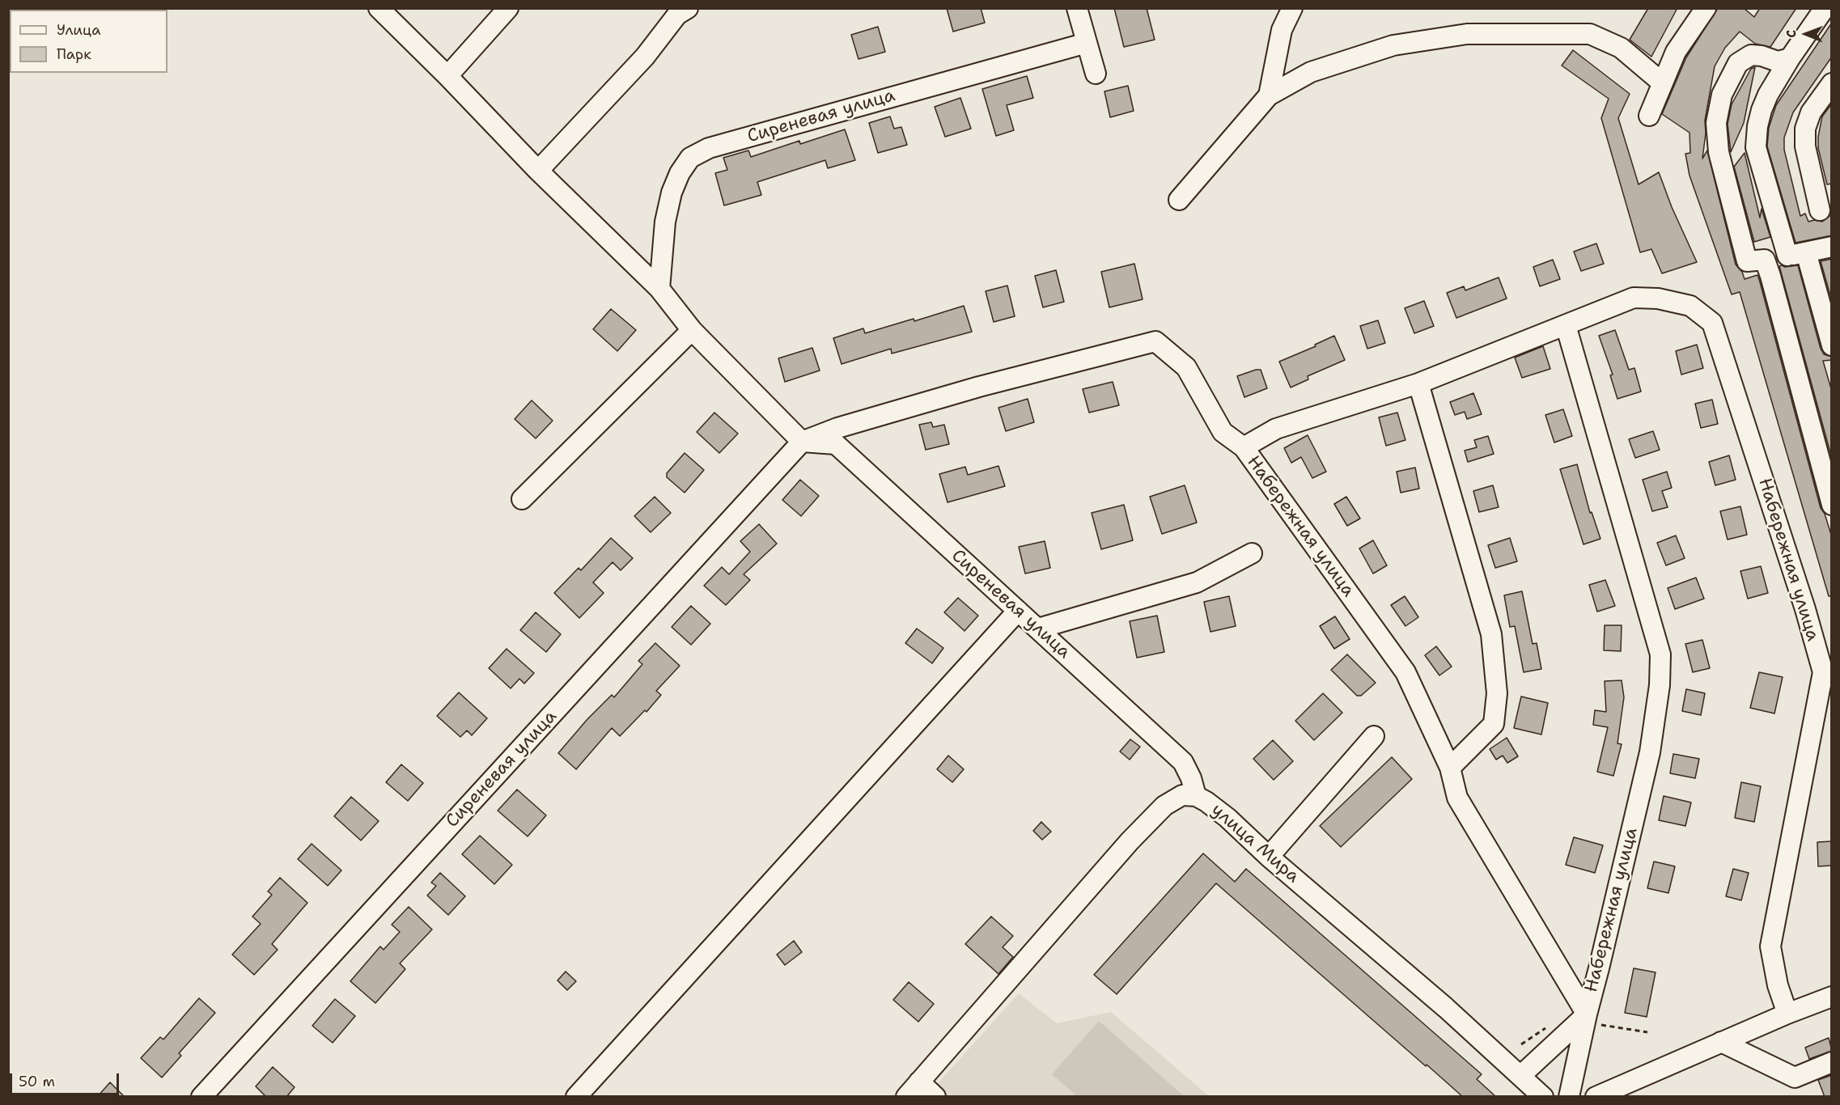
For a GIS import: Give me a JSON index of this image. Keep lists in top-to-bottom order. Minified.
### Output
{"streets":{"street":["Сиреневая улица","Набережная улица","улица Мира"]},"crossings":[["Сиреневая улица","Набережная улица"],["Сиреневая улица","улица Мира"]],"legend":["Улица","Парк"],"scale_bar":"50 m","north":"left"}
